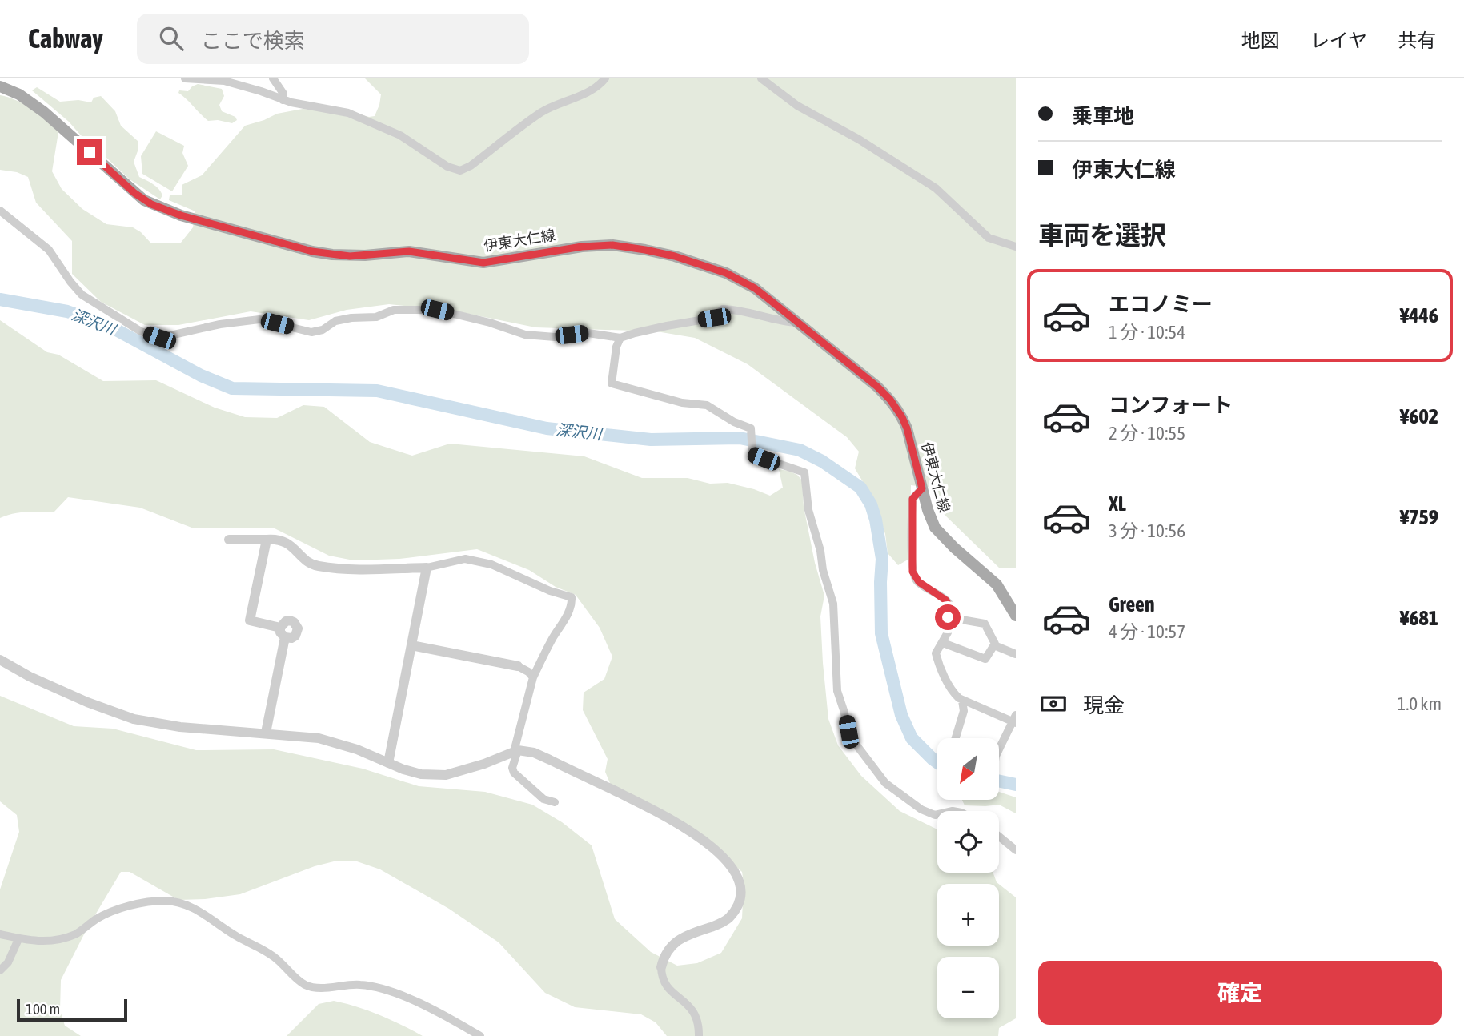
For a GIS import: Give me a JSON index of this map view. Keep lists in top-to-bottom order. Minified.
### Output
{"streets":{"main road":["伊東大仁線"]},"water":["深沢川"],"scale_bar":"100 m","north":"bottom left","page":{"header":"Cabway","search":"ここで検索","nav":["地図","レイヤ","共有"],"banner":["乗車地","伊東大仁線"],"heading":"車両を選択","list":[{"name":"エコノミー","note":"1 分 · 10:54","value":"¥446"},{"name":"コンフォート","note":"2 分 · 10:55","value":"¥602"},{"name":"XL","note":"3 分 · 10:56","value":"¥759"},{"name":"Green","note":"4 分 · 10:57","value":"¥681"}],"pay":["現金","1.0 km"],"map_buttons":["+","−"],"buttons":"確定","scale":"100 m"}}
